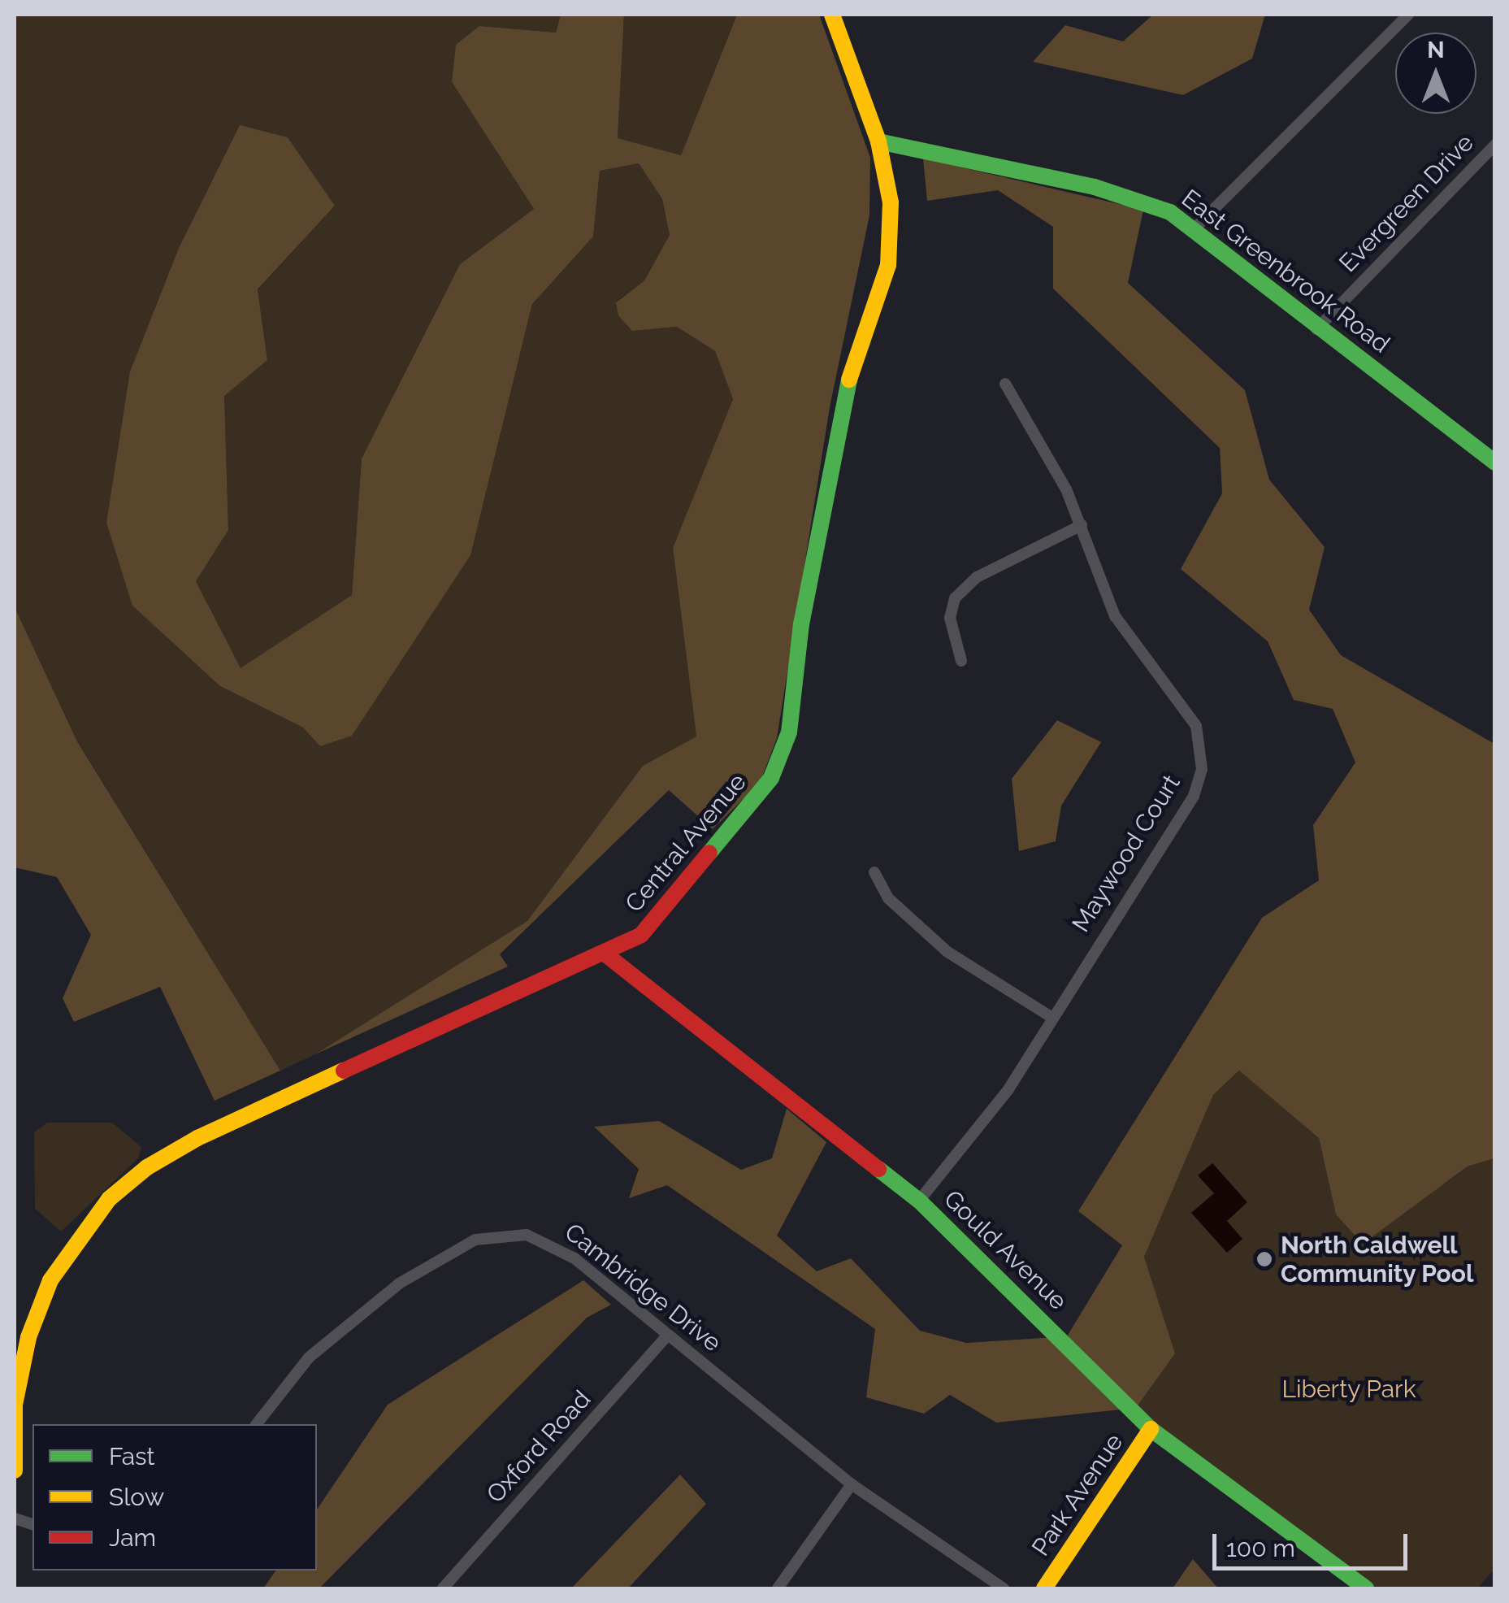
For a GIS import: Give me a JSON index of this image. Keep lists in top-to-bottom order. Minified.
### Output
{"streets":{"street":["Evergreen Drive","East Greenbrook Road","Central Avenue","Maywood Court","Gould Avenue","Cambridge Drive","Oxford Road","Park Avenue"]},"crossings":[["Evergreen Drive","East Greenbrook Road"],["East Greenbrook Road","Central Avenue"],["Central Avenue","Gould Avenue"],["Maywood Court","Gould Avenue"],["Gould Avenue","Park Avenue"],["Cambridge Drive","Oxford Road"]],"parks":["Liberty Park"],"places":["North Caldwell Community Pool"],"legend":["Fast","Slow","Jam"],"scale_bar":"100 m","north":"top"}
